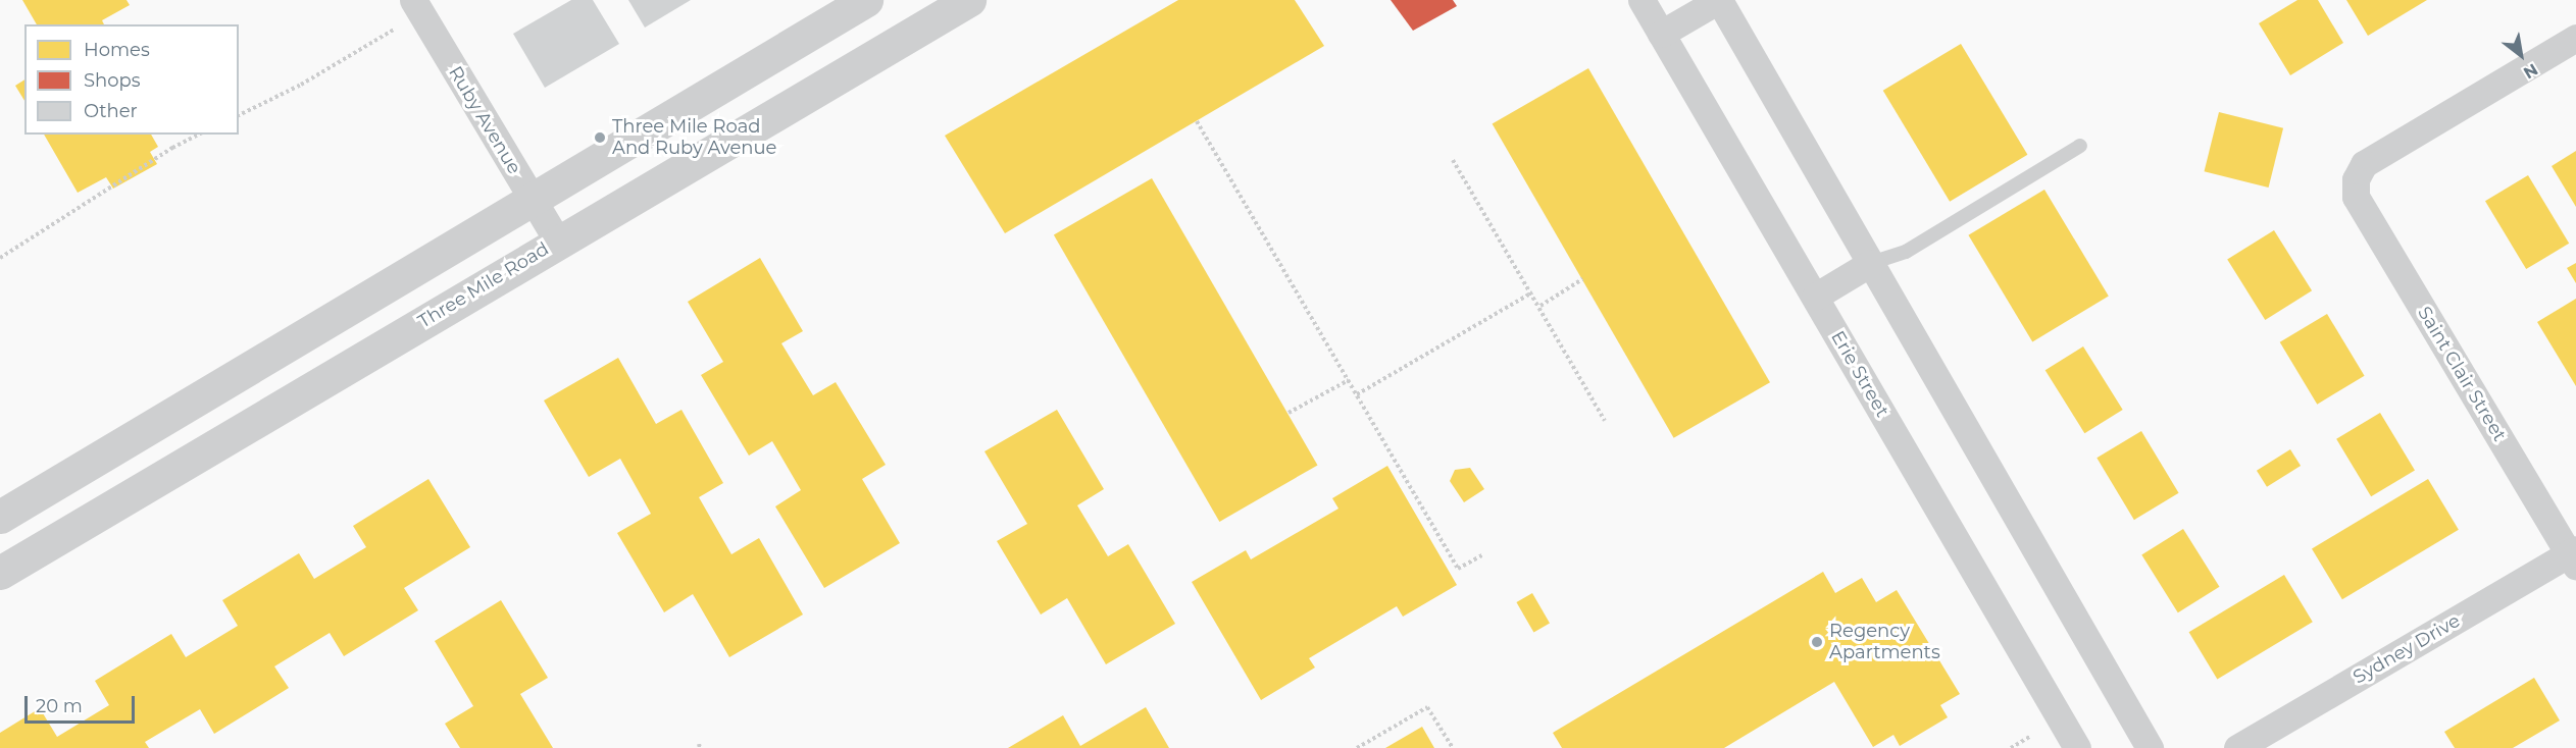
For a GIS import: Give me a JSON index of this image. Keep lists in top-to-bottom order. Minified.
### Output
{"streets":{"street":["Ruby Avenue","Three Mile Road","Erie Street","Saint Clair Street","Sydney Drive"]},"crossings":[["Ruby Avenue","Three Mile Road"],["Saint Clair Street","Sydney Drive"]],"places":["Three Mile Road And Ruby Avenue","Regency Apartments"],"legend":["Homes","Shops","Other"],"scale_bar":"20 m","north":"bottom right"}
